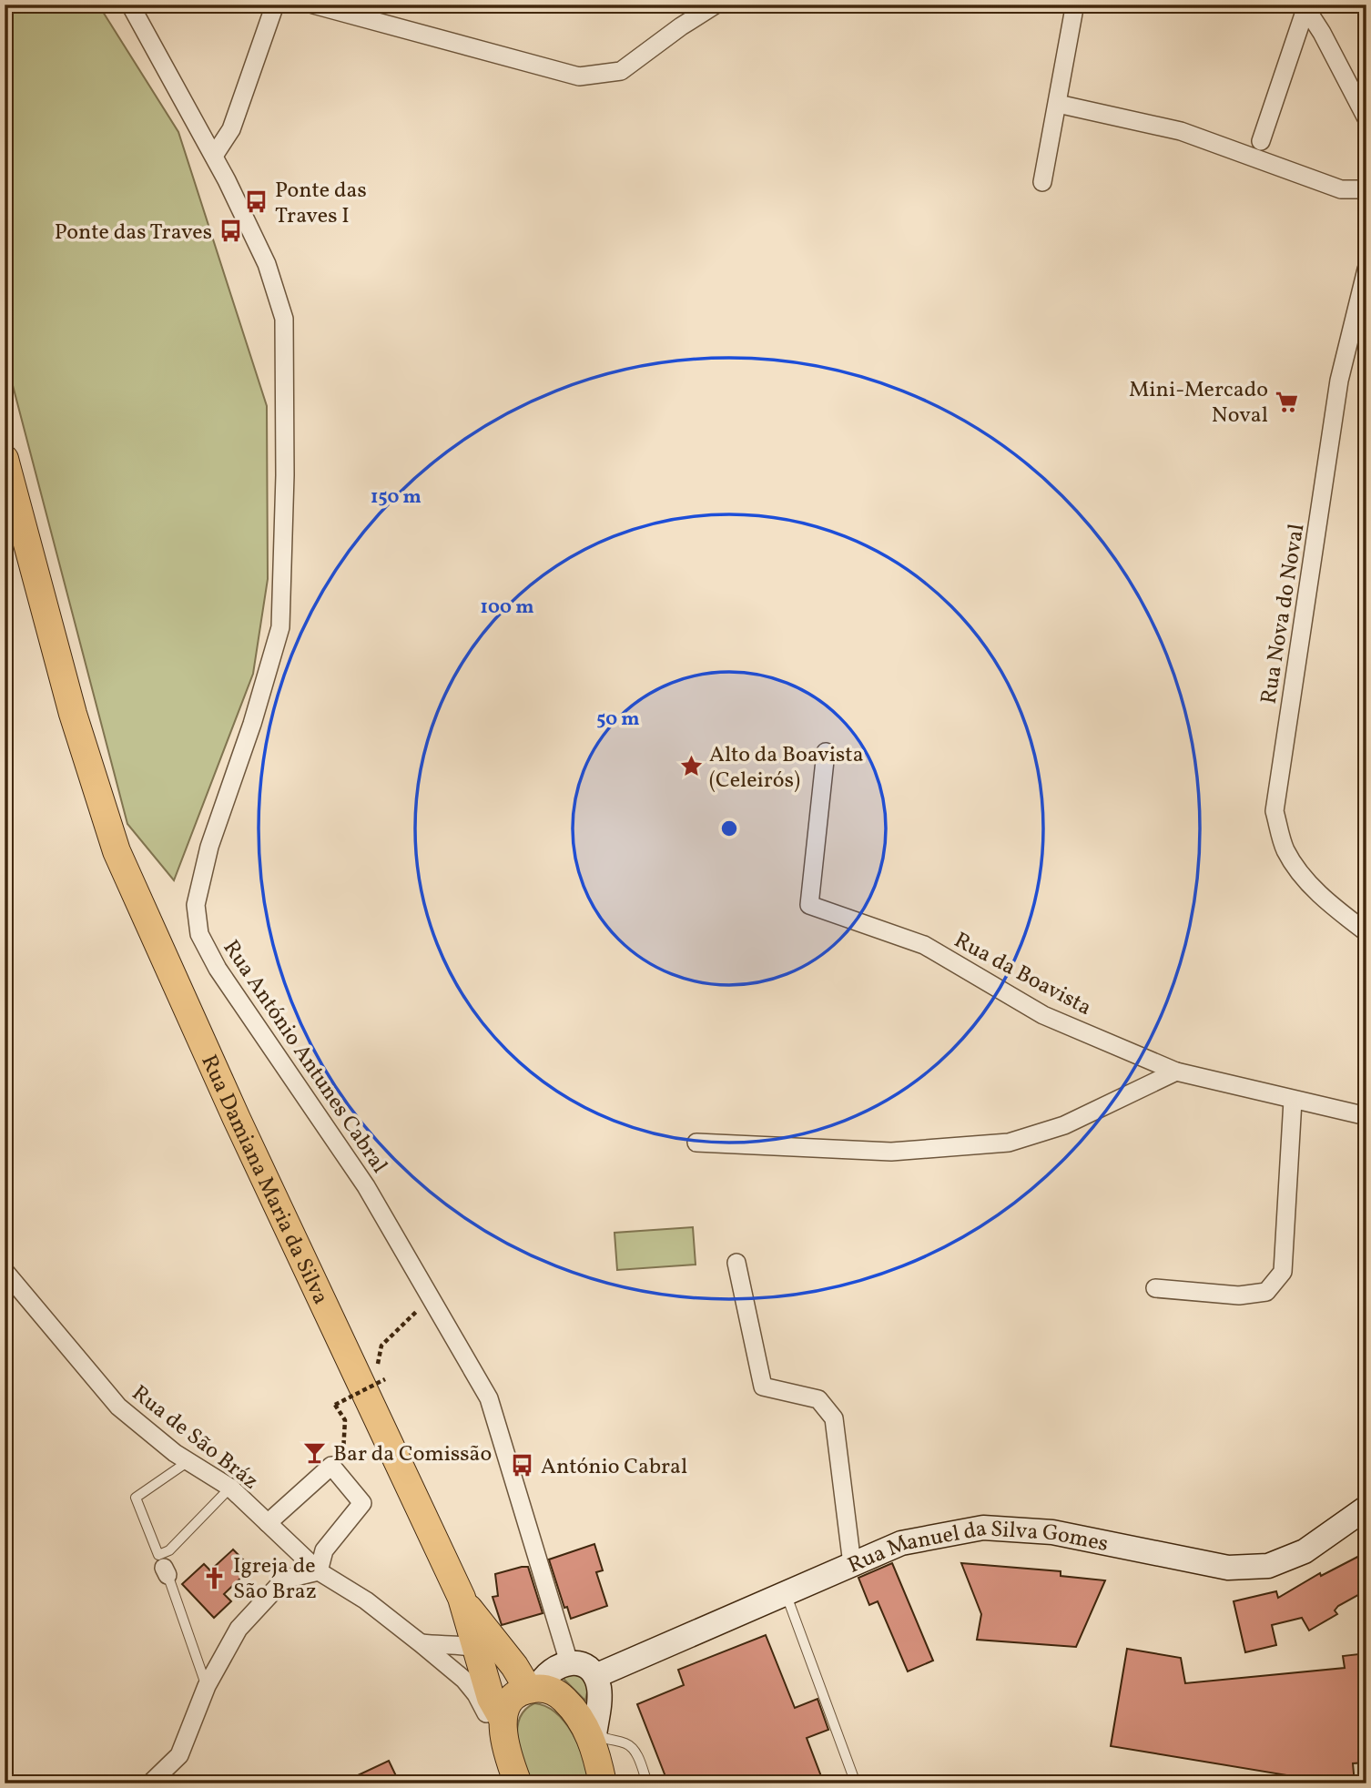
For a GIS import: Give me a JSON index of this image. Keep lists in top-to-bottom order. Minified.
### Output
{"streets":{"main road":["Rua Damiana Maria da Silva"],"street":["Rua Nova do Noval","Rua da Boavista","Rua António Antunes Cabral","Rua de São Bráz","Rua Manuel da Silva Gomes"]},"crossings":[["Rua António Antunes Cabral","Rua Damiana Maria da Silva"],["Rua Damiana Maria da Silva","Rua de São Bráz"]],"places":{"bus stop":["Ponte das Traves I","Ponte das Traves","António Cabral"],"supermarket":["Mini-Mercado Noval"],"place":["Alto da Boavista (Celeirós)"],"bar":["Bar da Comissão"],"church":["Igreja de São Braz"]},"rings":["150 m","100 m","50 m"]}
